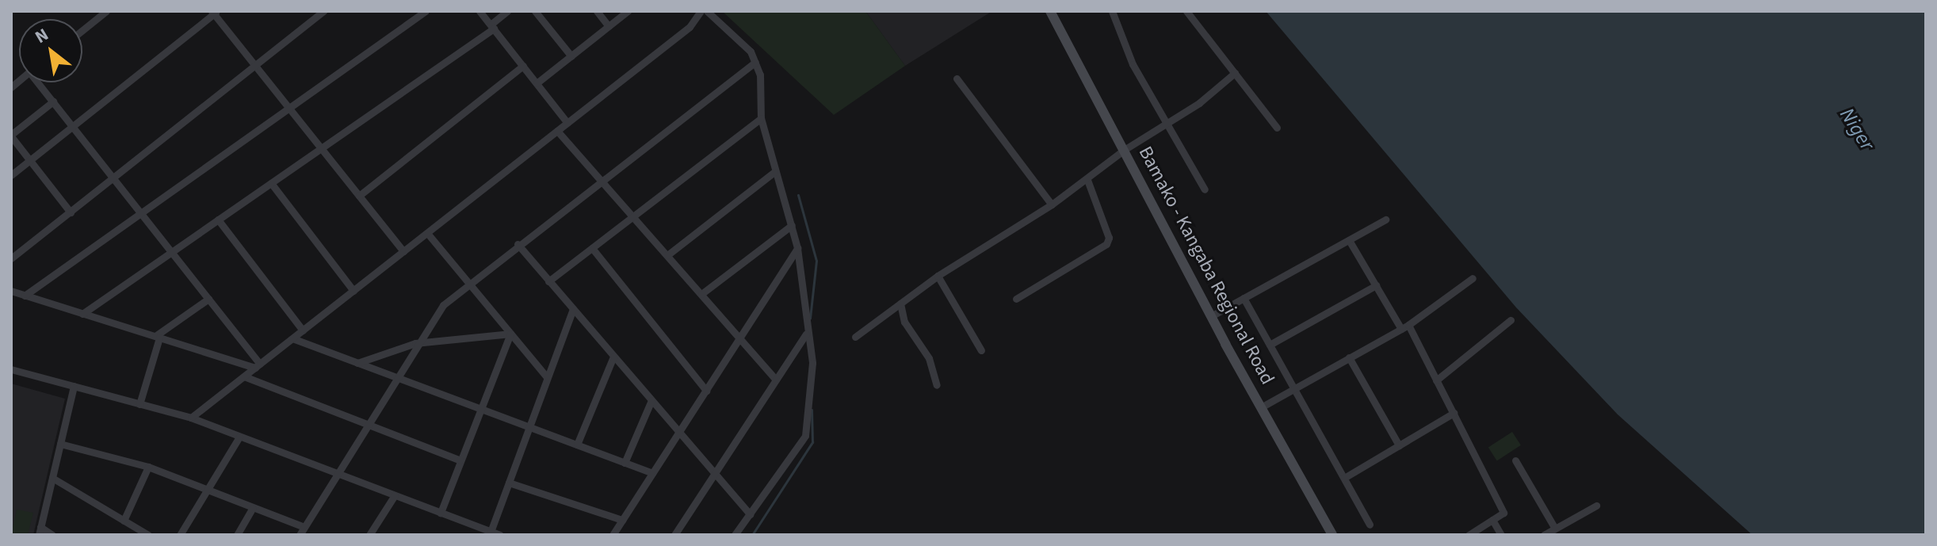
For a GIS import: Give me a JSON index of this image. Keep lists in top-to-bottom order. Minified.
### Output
{"streets":{"street":["Bamako - Kangaba Regional Road"]},"water":["Niger"],"north":"top left"}
